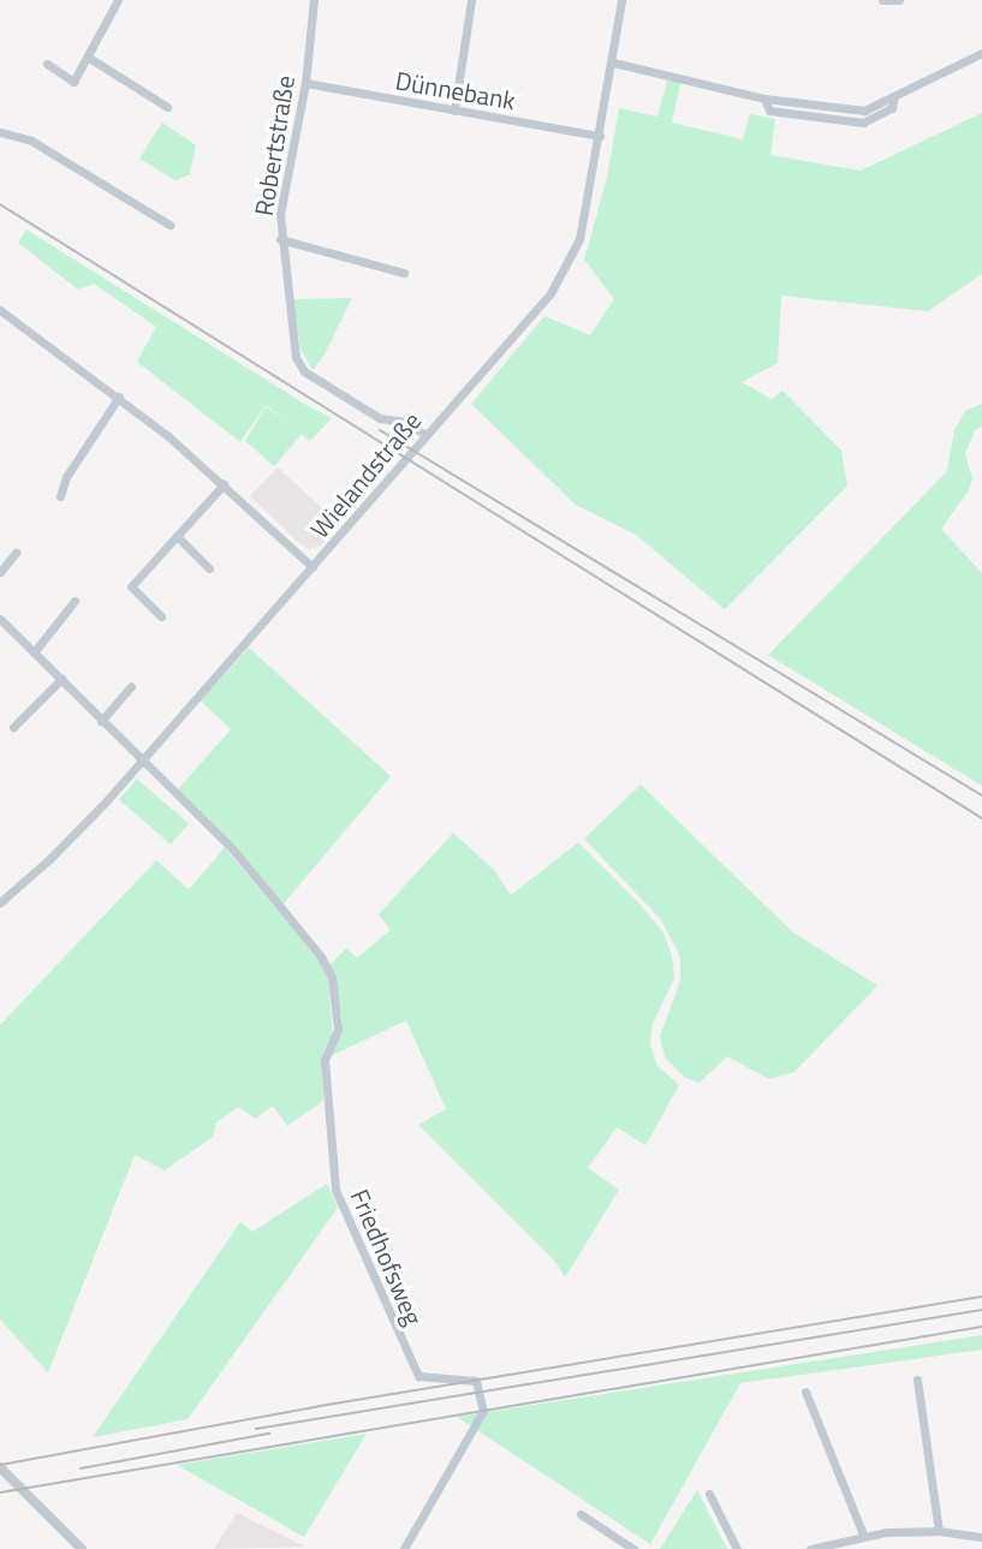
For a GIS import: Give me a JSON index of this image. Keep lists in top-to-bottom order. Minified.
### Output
{"streets":{"street":["Dünnebank","Robertstraße","Wielandstraße","Friedhofsweg"]},"crossings":[["Dünnebank","Robertstraße"],["Dünnebank","Wielandstraße"],["Robertstraße","Wielandstraße"],["Wielandstraße","Friedhofsweg"]]}
